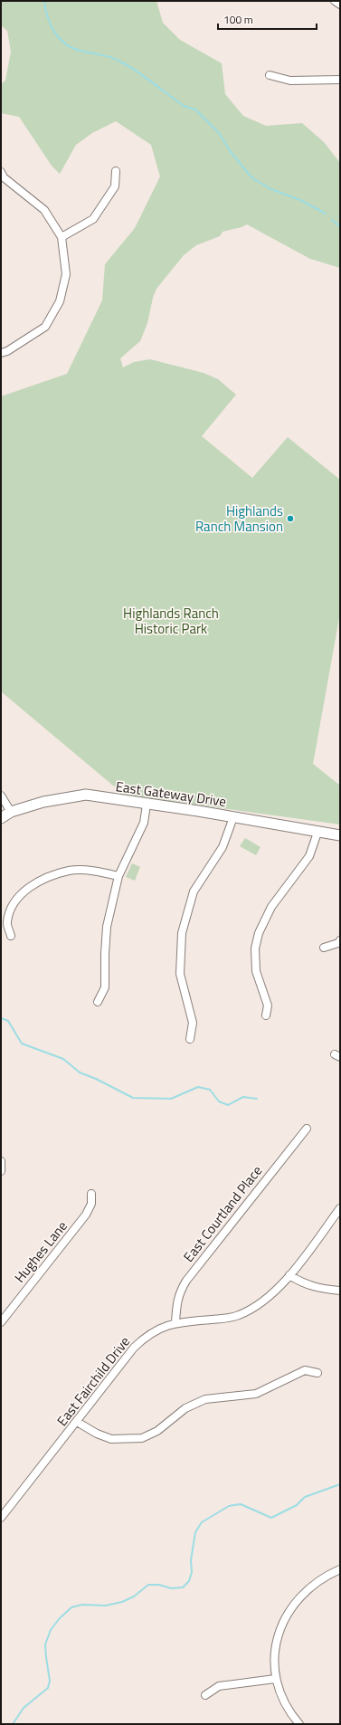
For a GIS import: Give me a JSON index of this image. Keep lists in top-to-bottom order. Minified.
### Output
{"streets":{"street":["East Gateway Drive","East Courtland Place","Hughes Lane","East Fairchild Drive"]},"crossings":[["East Courtland Place","East Fairchild Drive"]],"parks":["Highlands Ranch Historic Park"],"places":["Highlands Ranch Mansion"],"scale_bar":"100 m"}
